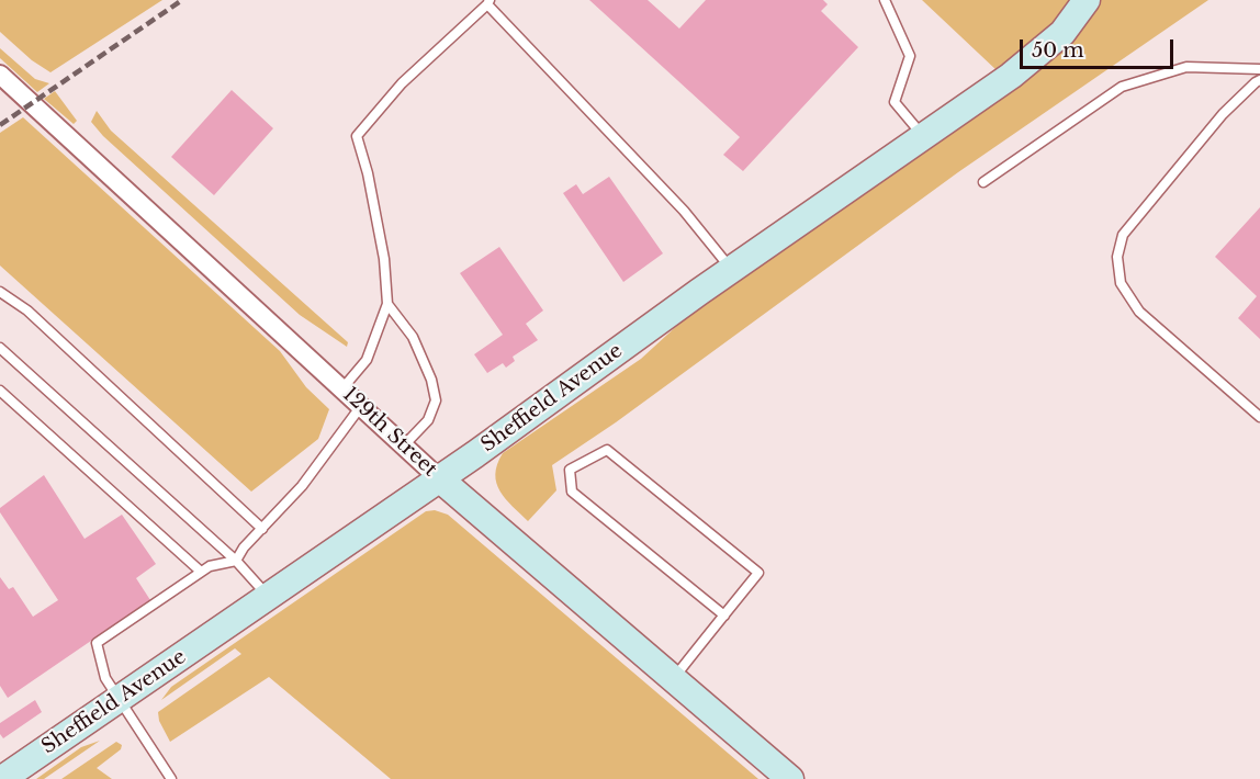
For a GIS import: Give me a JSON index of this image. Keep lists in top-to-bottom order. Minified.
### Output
{"streets":{"main road":["Sheffield Avenue","129th Street"]},"crossings":[["Sheffield Avenue","129th Street"]],"scale_bar":"50 m"}
